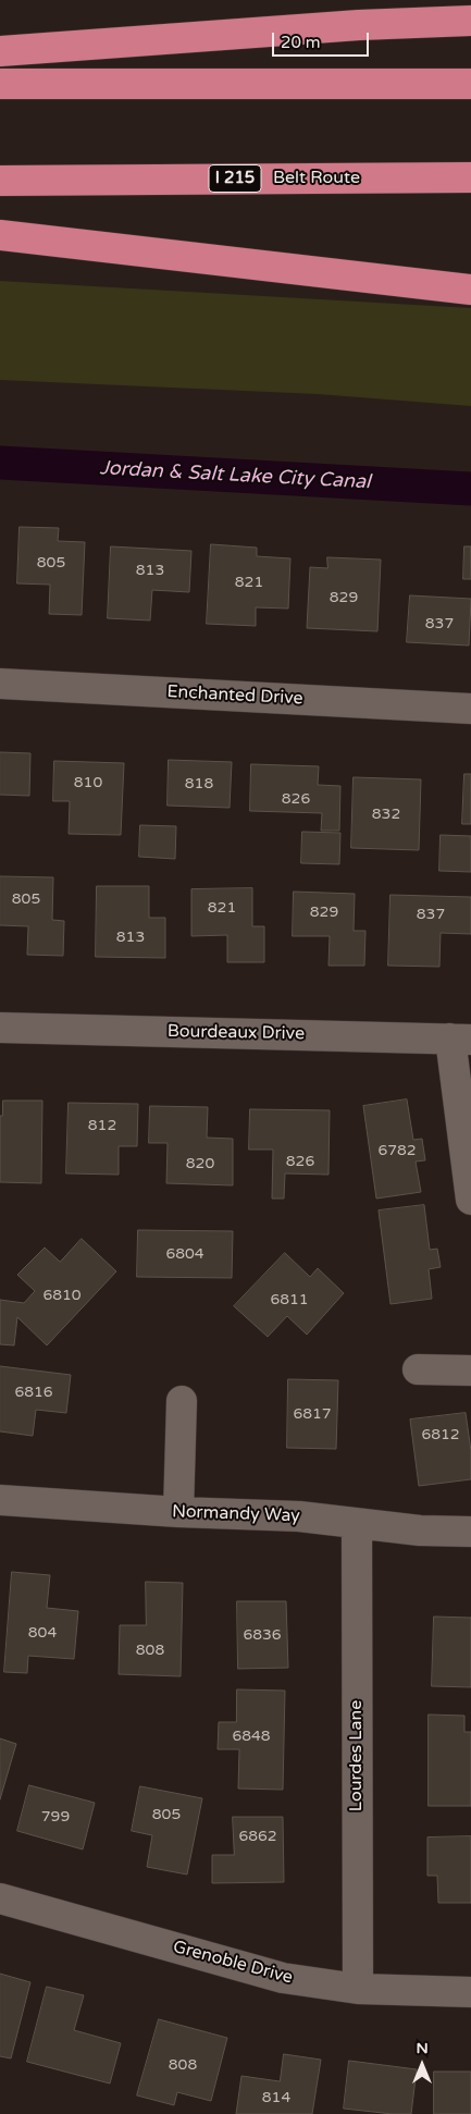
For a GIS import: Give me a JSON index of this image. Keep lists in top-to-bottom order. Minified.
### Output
{"streets":{"highway":["I 215","Belt Route"],"street":["Enchanted Drive","Bourdeaux Drive","Normandy Way","Lourdes Lane","Grenoble Drive"]},"crossings":[["Normandy Way","Lourdes Lane"],["Lourdes Lane","Grenoble Drive"]],"water":["Jordan & Salt Lake City Canal"],"house_numbers":["805","813","821","829","837","810","818","826","832","805","821","829","837","813","812","6782","826","820","6804","6810","6811","6816","6817","6812","804","6836","808","6848","805","799","6862","808","814"],"scale_bar":"20 m","north":"top"}
